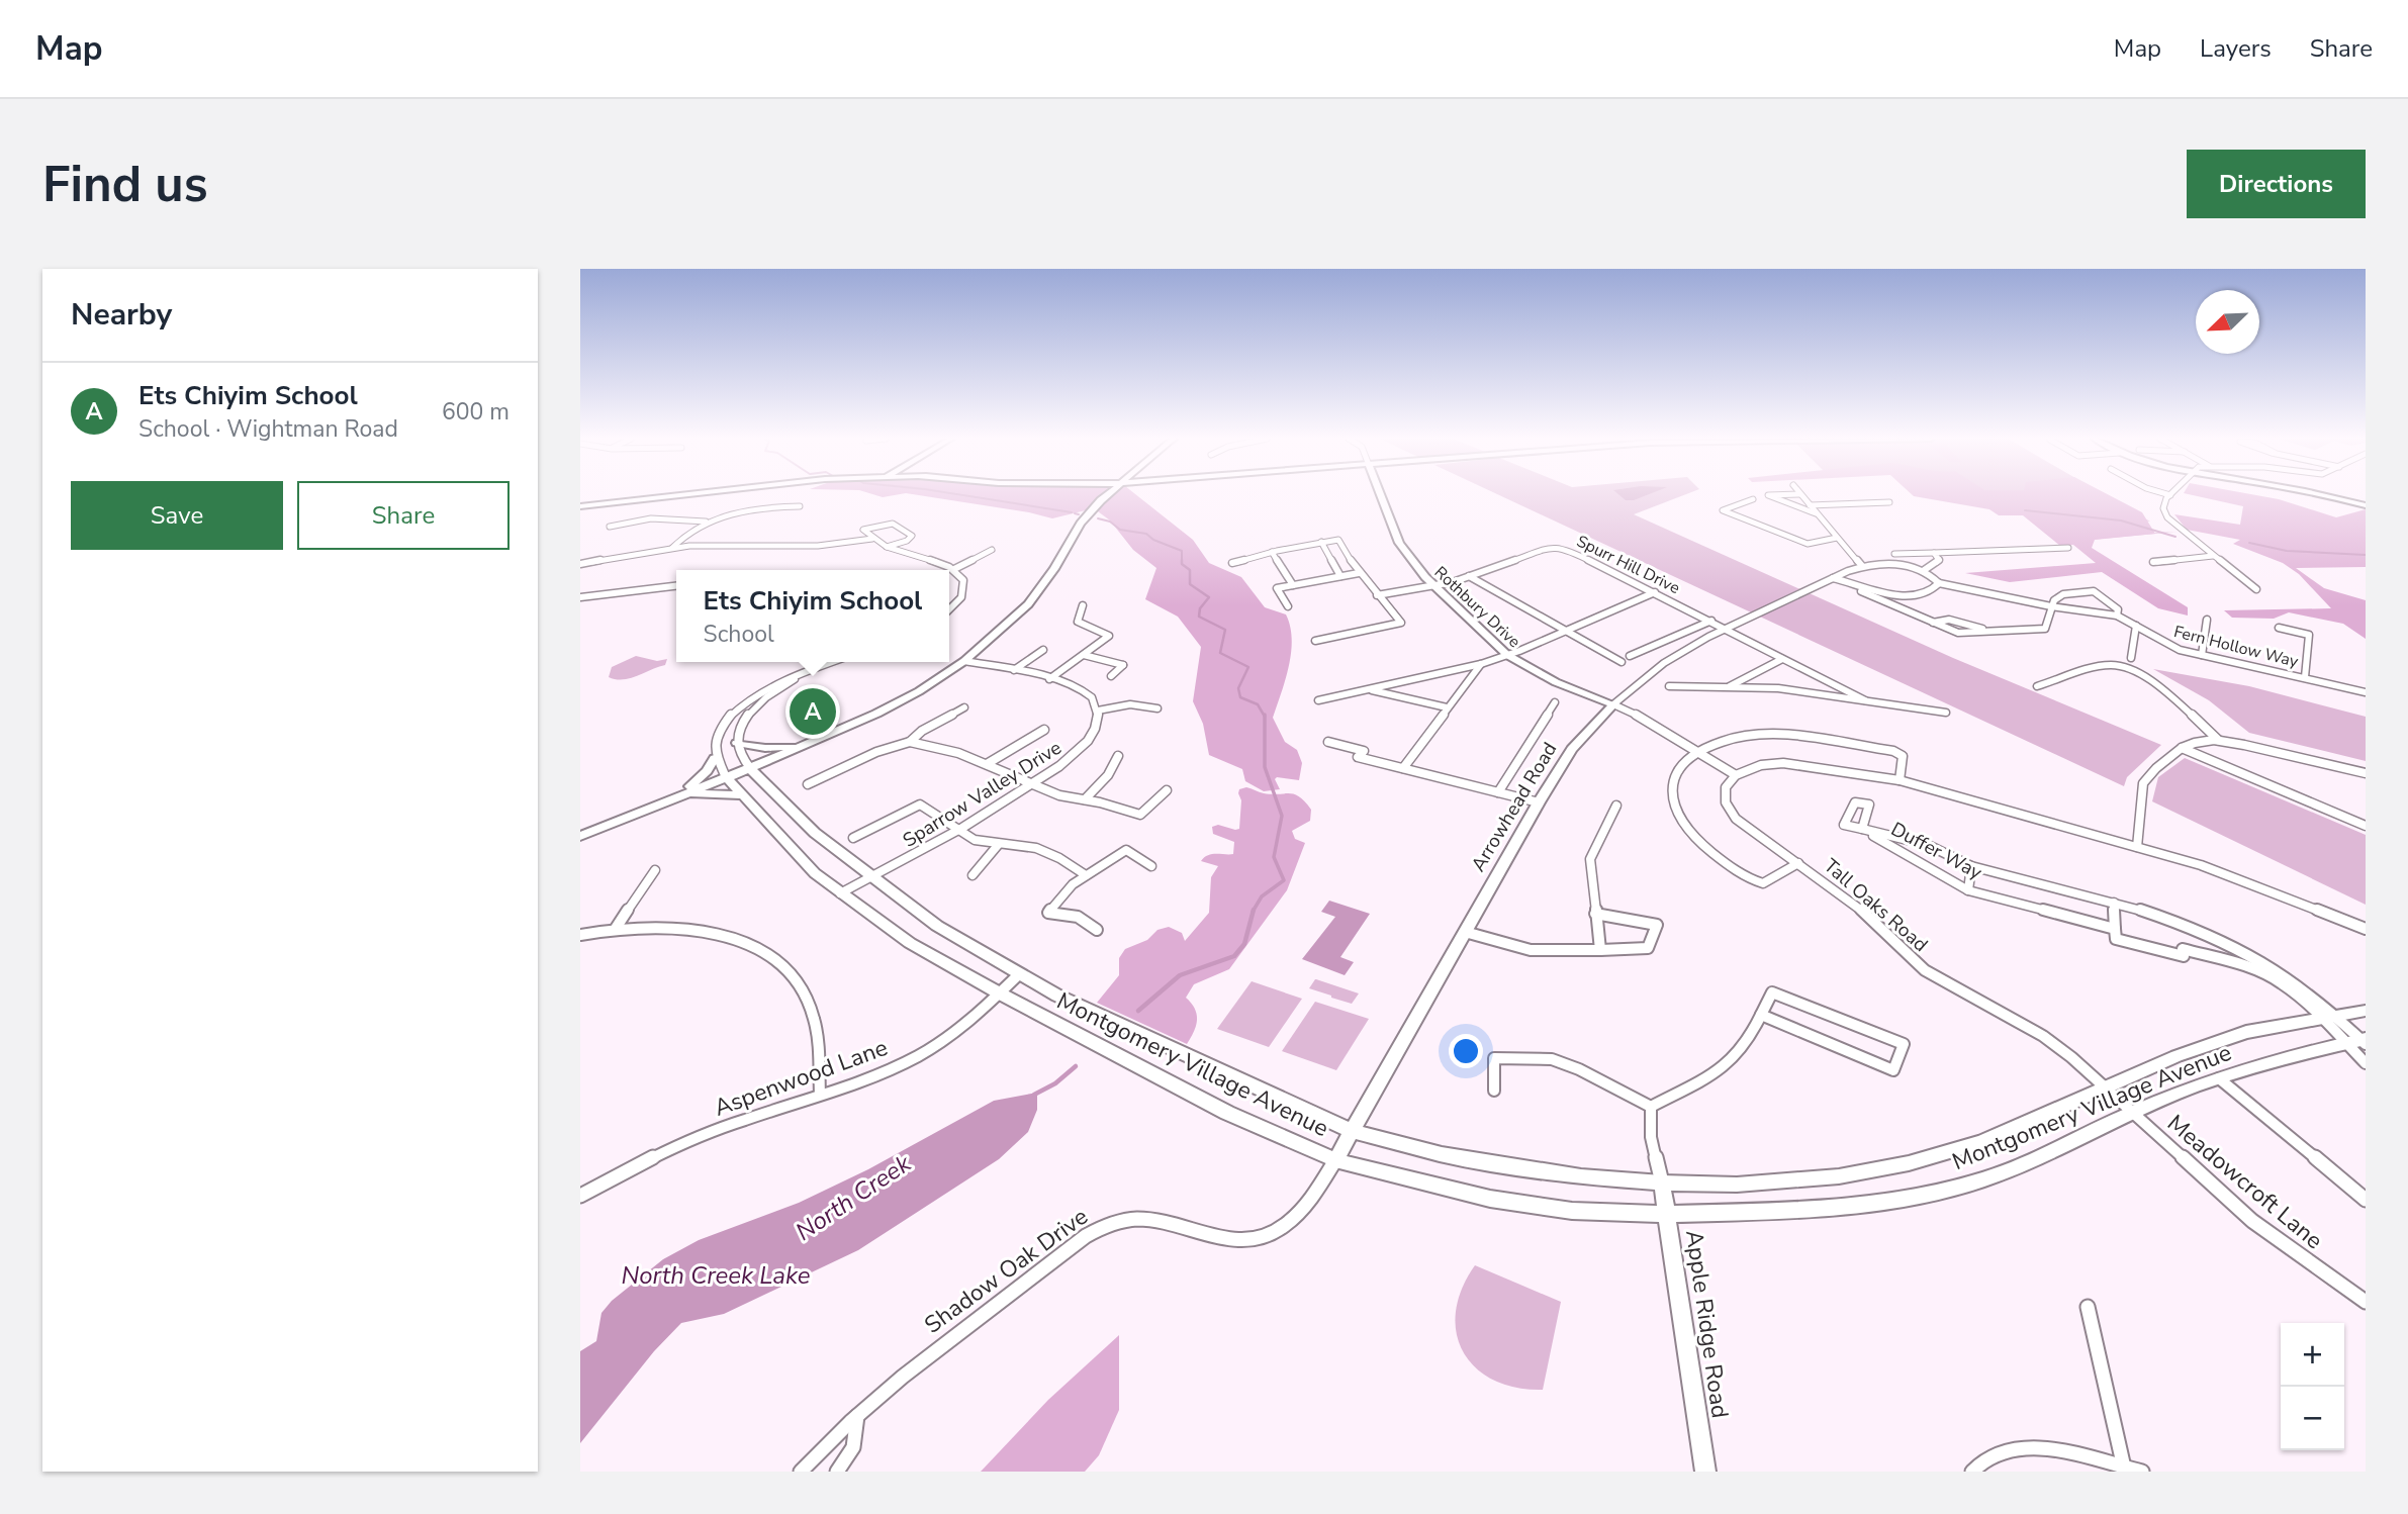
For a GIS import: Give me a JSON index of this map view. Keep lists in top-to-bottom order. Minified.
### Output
{"streets":{"street":["Spurr Hill Drive","Rothbury Drive","Fern Hollow Way","Sparrow Valley Drive","Arrowhead Road","Duffer Way","Tall Oaks Road","Montgomery Village Avenue","Aspenwood Lane","Meadowcroft Lane","Shadow Oak Drive","Apple Ridge Road"]},"crossings":[["Spurr Hill Drive","Rothbury Drive"],["Spurr Hill Drive","Arrowhead Road"],["Rothbury Drive","Arrowhead Road"],["Rothbury Drive","Tall Oaks Road"],["Fern Hollow Way","Arrowhead Road"],["Sparrow Valley Drive","Montgomery Village Avenue"],["Arrowhead Road","Montgomery Village Avenue"],["Arrowhead Road","Shadow Oak Drive"],["Duffer Way","Montgomery Village Avenue"],["Tall Oaks Road","Montgomery Village Avenue"],["Tall Oaks Road","Meadowcroft Lane"],["Montgomery Village Avenue","Aspenwood Lane"],["Montgomery Village Avenue","Meadowcroft Lane"],["Montgomery Village Avenue","Shadow Oak Drive"],["Montgomery Village Avenue","Apple Ridge Road"]],"water":["North Creek","North Creek Lake"],"north":"bottom left","page":{"header":"Map","nav":["Map","Layers","Share"],"buttons":["Directions",["Save","Share"]],"title":"Find us","heading":"Nearby","list":[{"mark":"A","name":"Ets Chiyim School","note":"School · Wightman Road","value":"600 m"}],"popup":["Ets Chiyim School","School"],"pins":"A","map_buttons":["+","−"]}}
